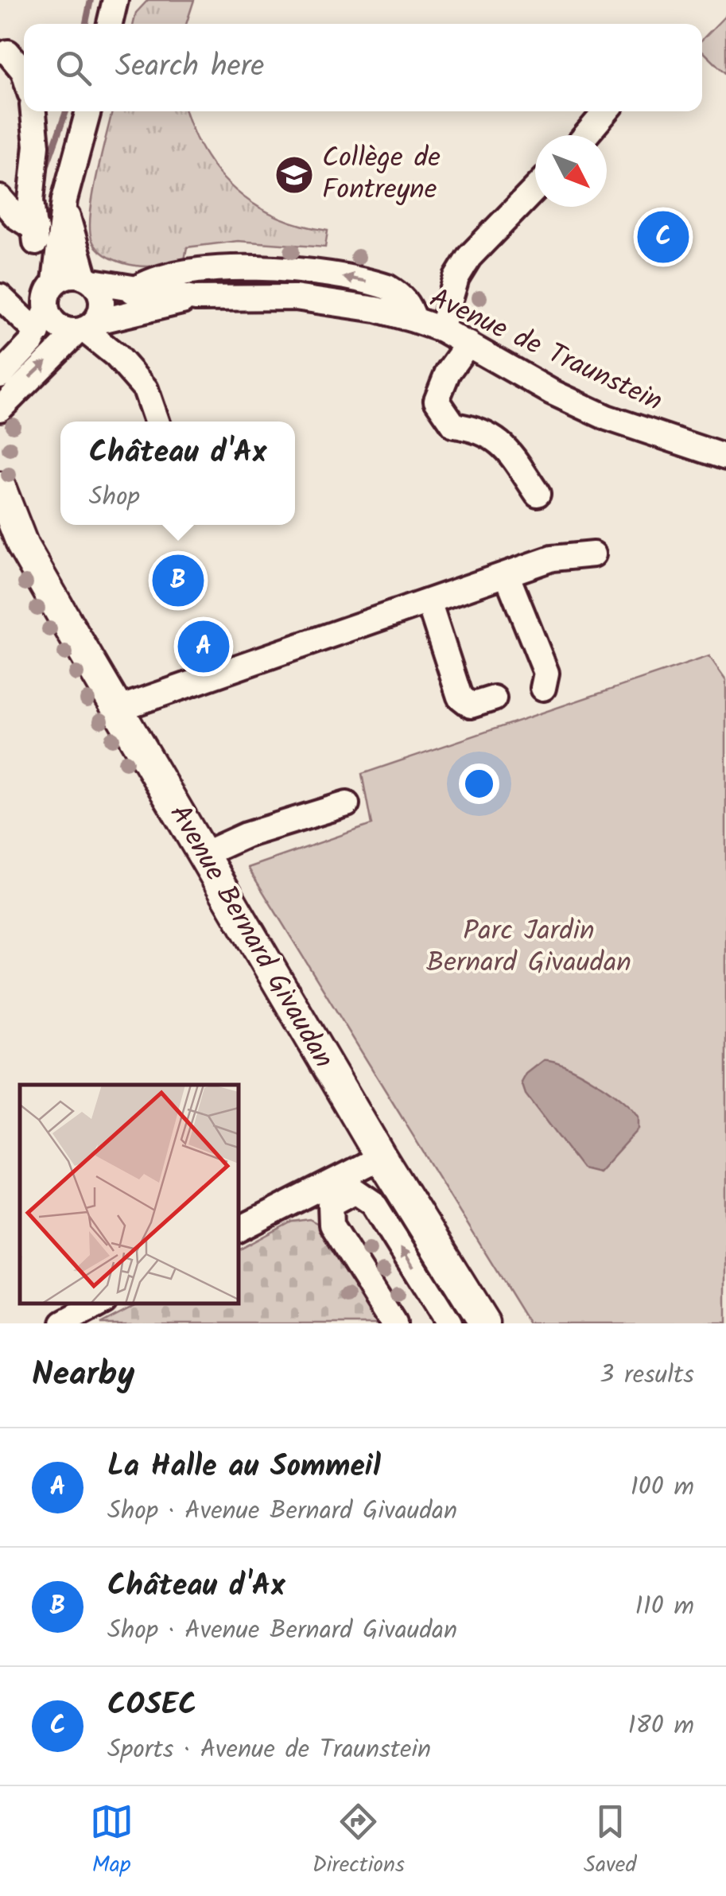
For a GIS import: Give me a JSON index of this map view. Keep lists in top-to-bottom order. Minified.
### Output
{"streets":{"main road":["Avenue Bernard Givaudan"],"street":["Avenue de Traunstein"]},"parks":["Parc Jardin Bernard Givaudan"],"places":{"school or university":["Collège de Fontreyne"]},"north":"bottom right","page":{"search":"Search here","pins":["C","B","A"],"popup":["Château d'Ax","Shop"],"heading":["Nearby","3 results"],"list":[{"mark":"A","name":"La Halle au Sommeil","note":"Shop · Avenue Bernard Givaudan","value":"100 m"},{"mark":"B","name":"Château d'Ax","note":"Shop · Avenue Bernard Givaudan","value":"110 m"},{"mark":"C","name":"COSEC","note":"Sports · Avenue de Traunstein","value":"180 m"}],"nav":["Map","Directions","Saved"]}}
